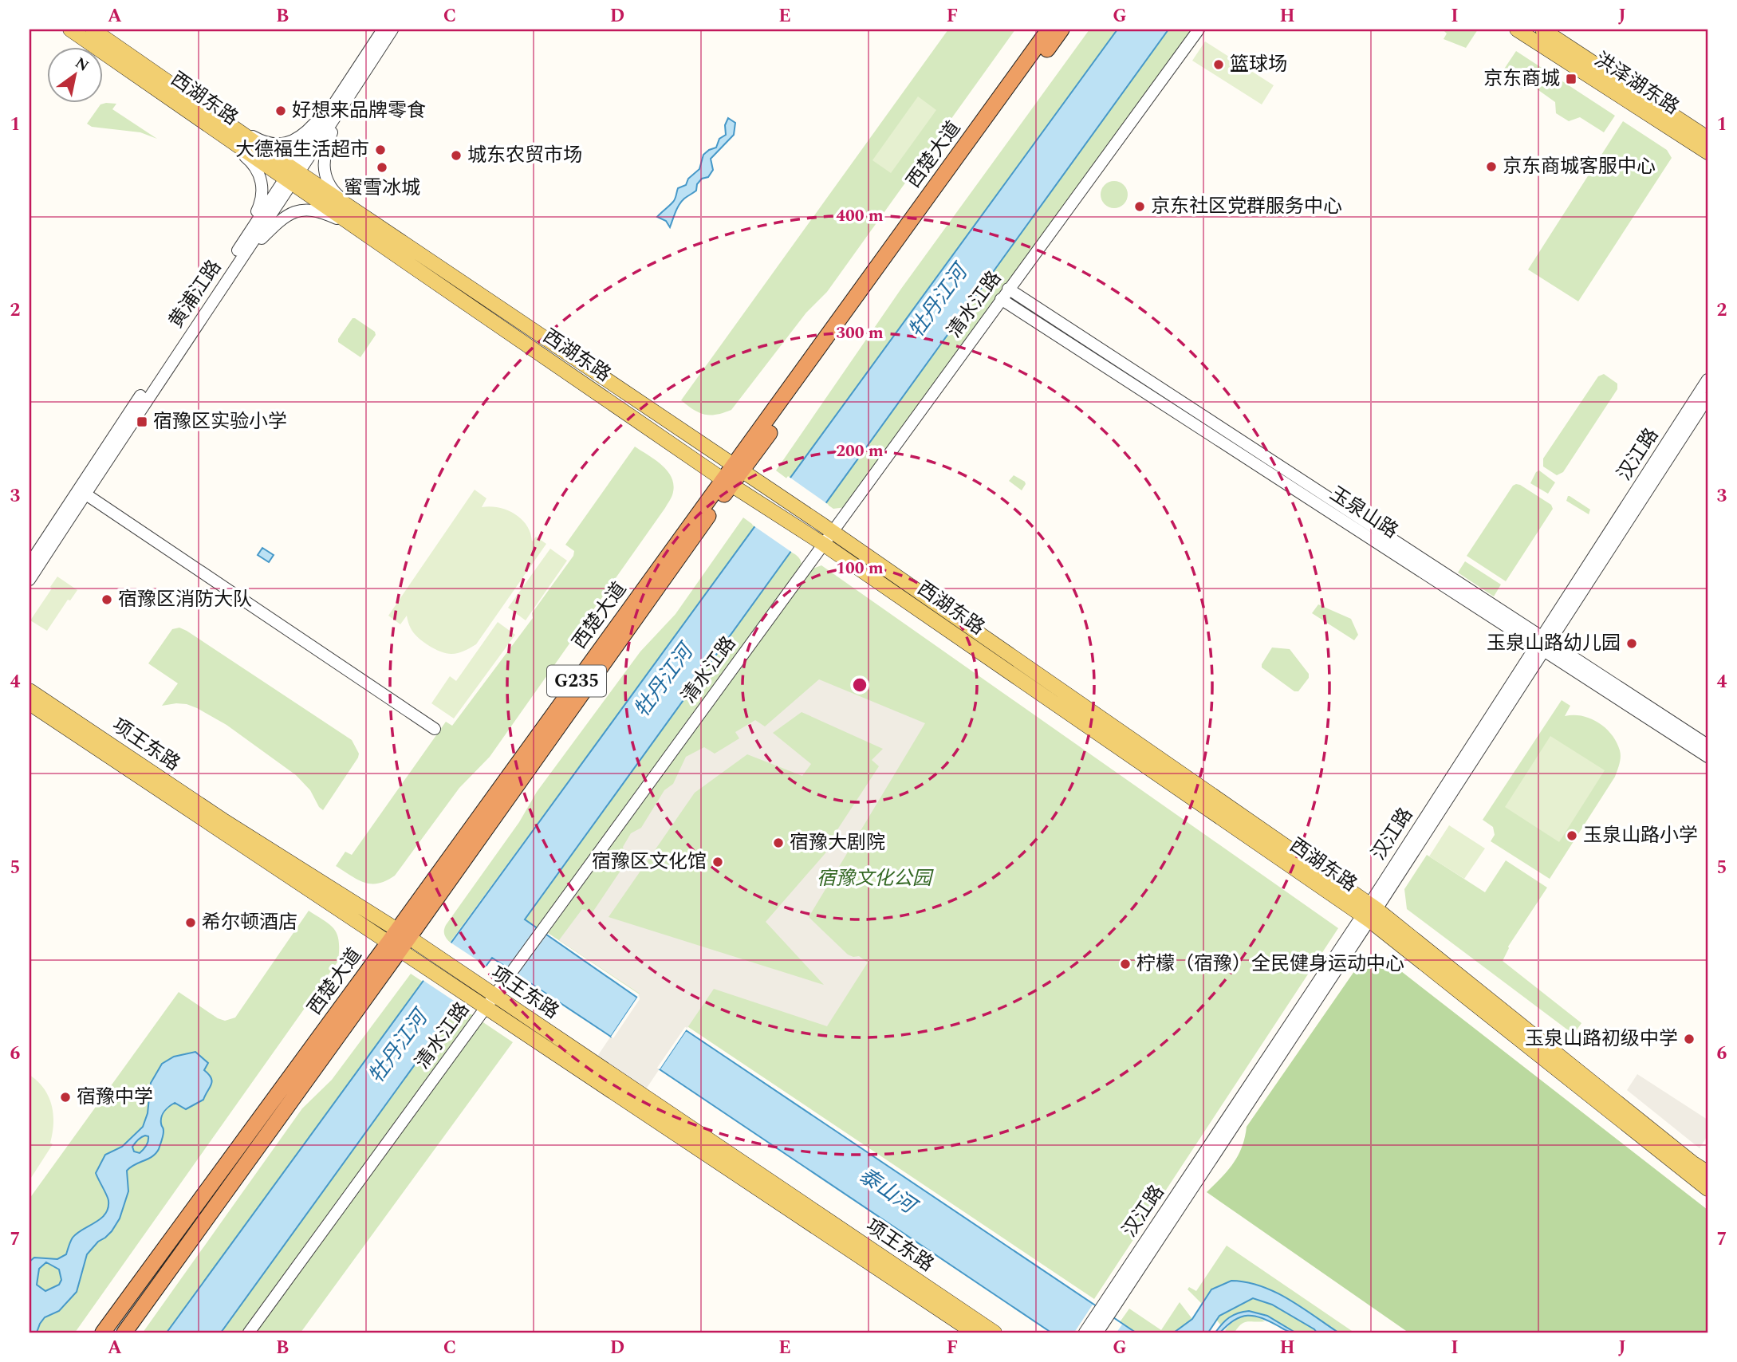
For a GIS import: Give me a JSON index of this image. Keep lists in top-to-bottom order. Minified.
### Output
{"streets":{"highway":["西楚大道","G235"],"main road":["洪泽湖东路","西湖东路","项王东路"],"street":["黄浦江路","清水江路","汉江路","玉泉山路"]},"crossings":[["西湖东路","西楚大道"],["西湖东路","黄浦江路"],["西湖东路","清水江路"],["西湖东路","汉江路"],["西楚大道","项王东路"],["清水江路","玉泉山路"],["清水江路","项王东路"],["汉江路","玉泉山路"]],"water":["牡丹江河","泰山河"],"parks":["宿豫文化公园"],"places":{"other":["篮球场","好想来品牌零食","大德福生活超市","城东农贸市场","京东商城客服中心","蜜雪冰城","京东社区党群服务中心","宿豫区消防大队","玉泉山路幼儿园","玉泉山路小学","宿豫大剧院","宿豫区文化馆","希尔顿酒店","柠檬（宿豫）全民健身运动中心","玉泉山路初级中学","宿豫中学"],"transit":["京东商城","宿豫区实验小学"]},"north":"top right","grid":{"columns":["A","B","C","D","E","F","G","H","I","J"],"rows":["1","2","3","4","5","6","7"]},"rings":["400 m","300 m","200 m","100 m"]}
